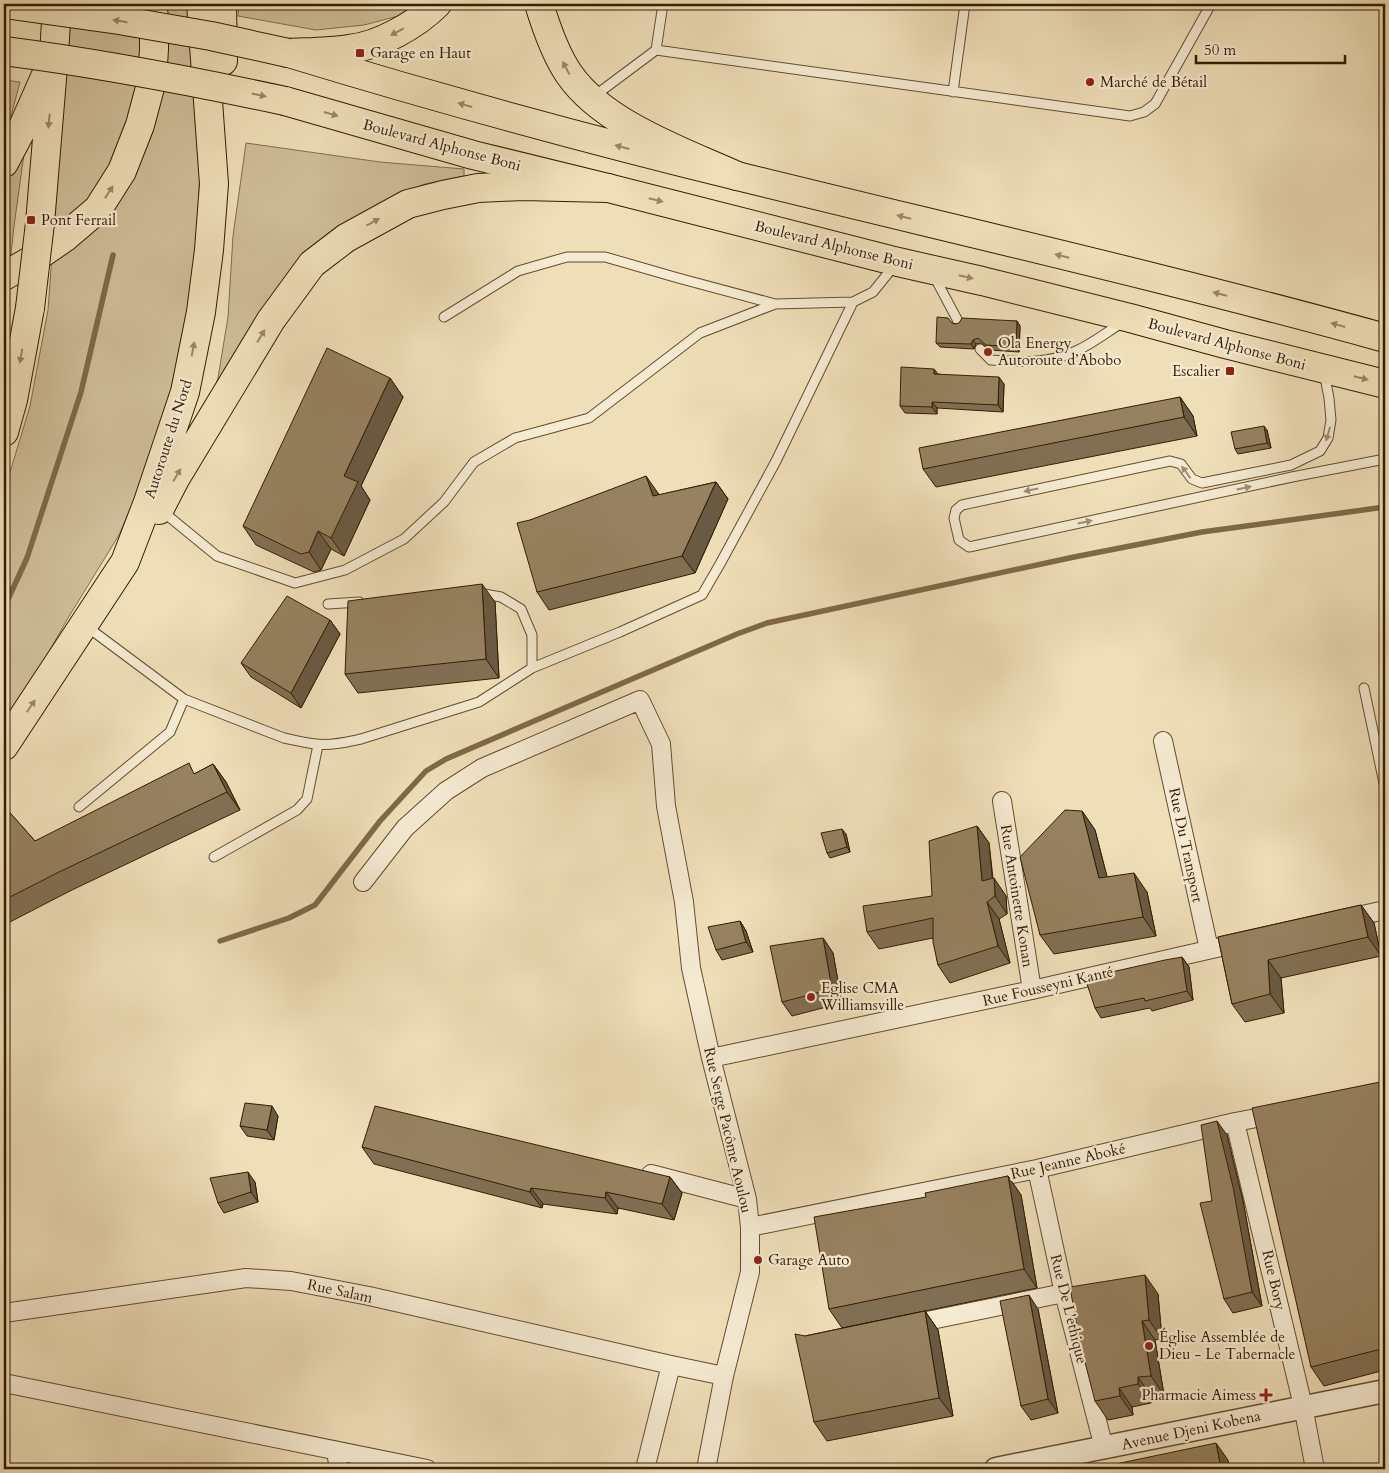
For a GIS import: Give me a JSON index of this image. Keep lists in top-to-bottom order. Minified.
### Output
{"streets":{"main road":["Boulevard Alphonse Boni","Autoroute du Nord"],"street":["Rue Du Transport","Rue Antoinette Konan","Rue Fousseyni Kanté","Rue Serge Pacôme Aoulou","Rue Jeanne Aboké","Rue Bory","Rue Salam","Rue De L'ethique","Avenue Djeni Kobena"]},"crossings":[["Rue Du Transport","Rue Fousseyni Kanté"],["Rue Antoinette Konan","Rue Fousseyni Kanté"],["Rue Fousseyni Kanté","Rue Serge Pacôme Aoulou"],["Rue Serge Pacôme Aoulou","Rue Jeanne Aboké"],["Rue Serge Pacôme Aoulou","Rue Salam"],["Rue Jeanne Aboké","Rue Bory"],["Rue Jeanne Aboké","Rue De L'ethique"],["Rue Bory","Avenue Djeni Kobena"],["Rue De L'ethique","Avenue Djeni Kobena"]],"places":{"transit":["Garage en Haut","Pont Ferrail","Escalier"],"other":["Marché de Bétail","Ola Energy Autoroute d’Abobo","Eglise CMA Williamsville","Garage Auto","Église Assemblée de Dieu - Le Tabernacle"],"health":["Pharmacie Aimess"]},"scale_bar":"50 m"}
